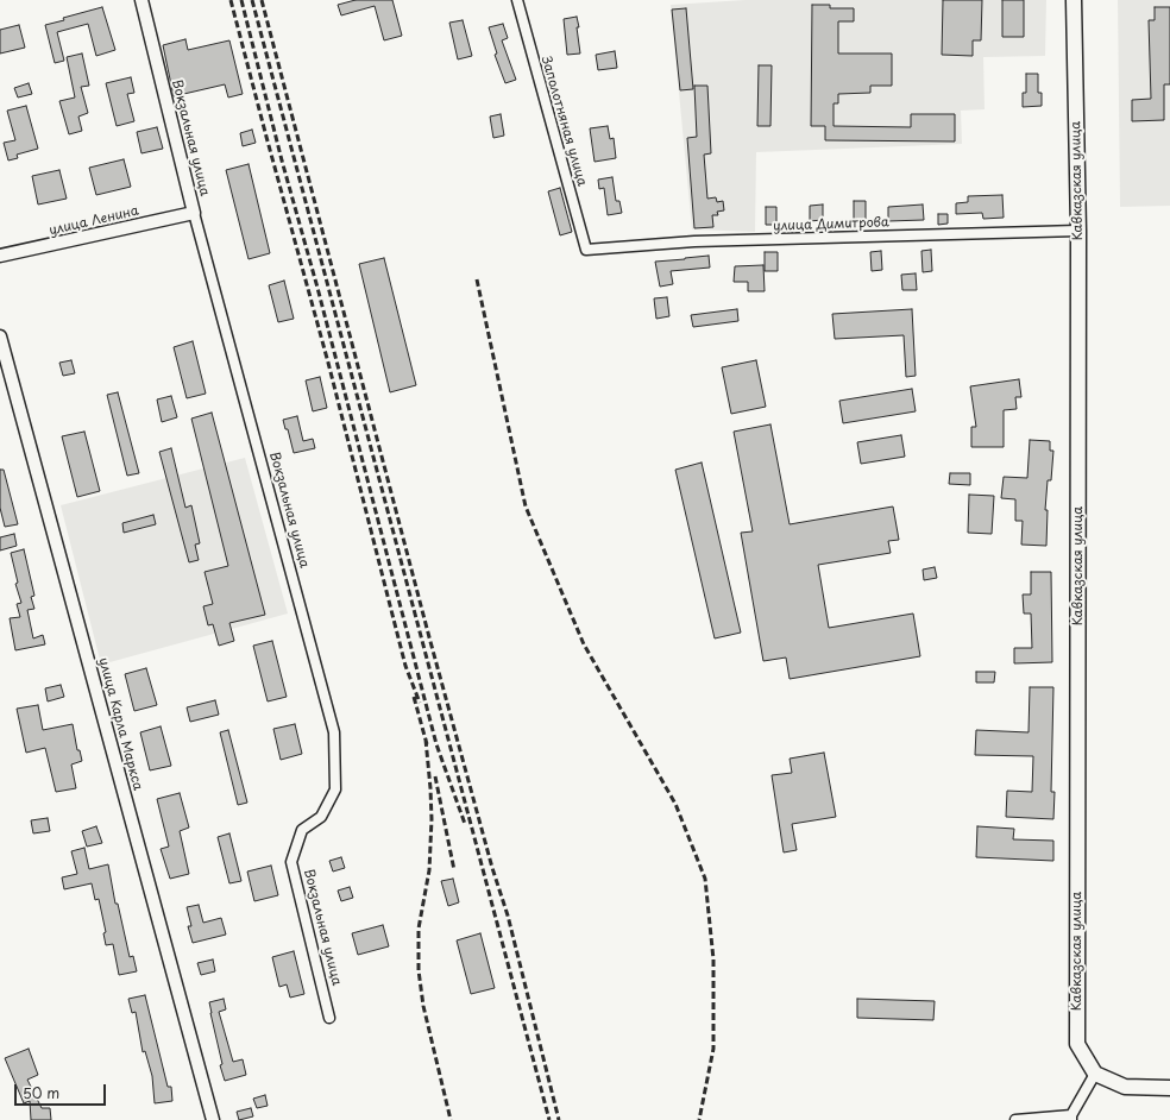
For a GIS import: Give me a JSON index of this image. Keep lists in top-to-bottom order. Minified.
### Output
{"streets":{"main road":["Кавказская улица"],"street":["Заполотняная улица","Вокзальная улица","улица Ленина","улица Димитрова","улица Карла Маркса"]},"crossings":[["Заполотняная улица","улица Димитрова"],["Вокзальная улица","улица Ленина"],["Кавказская улица","улица Димитрова"]],"scale_bar":"50 m"}
